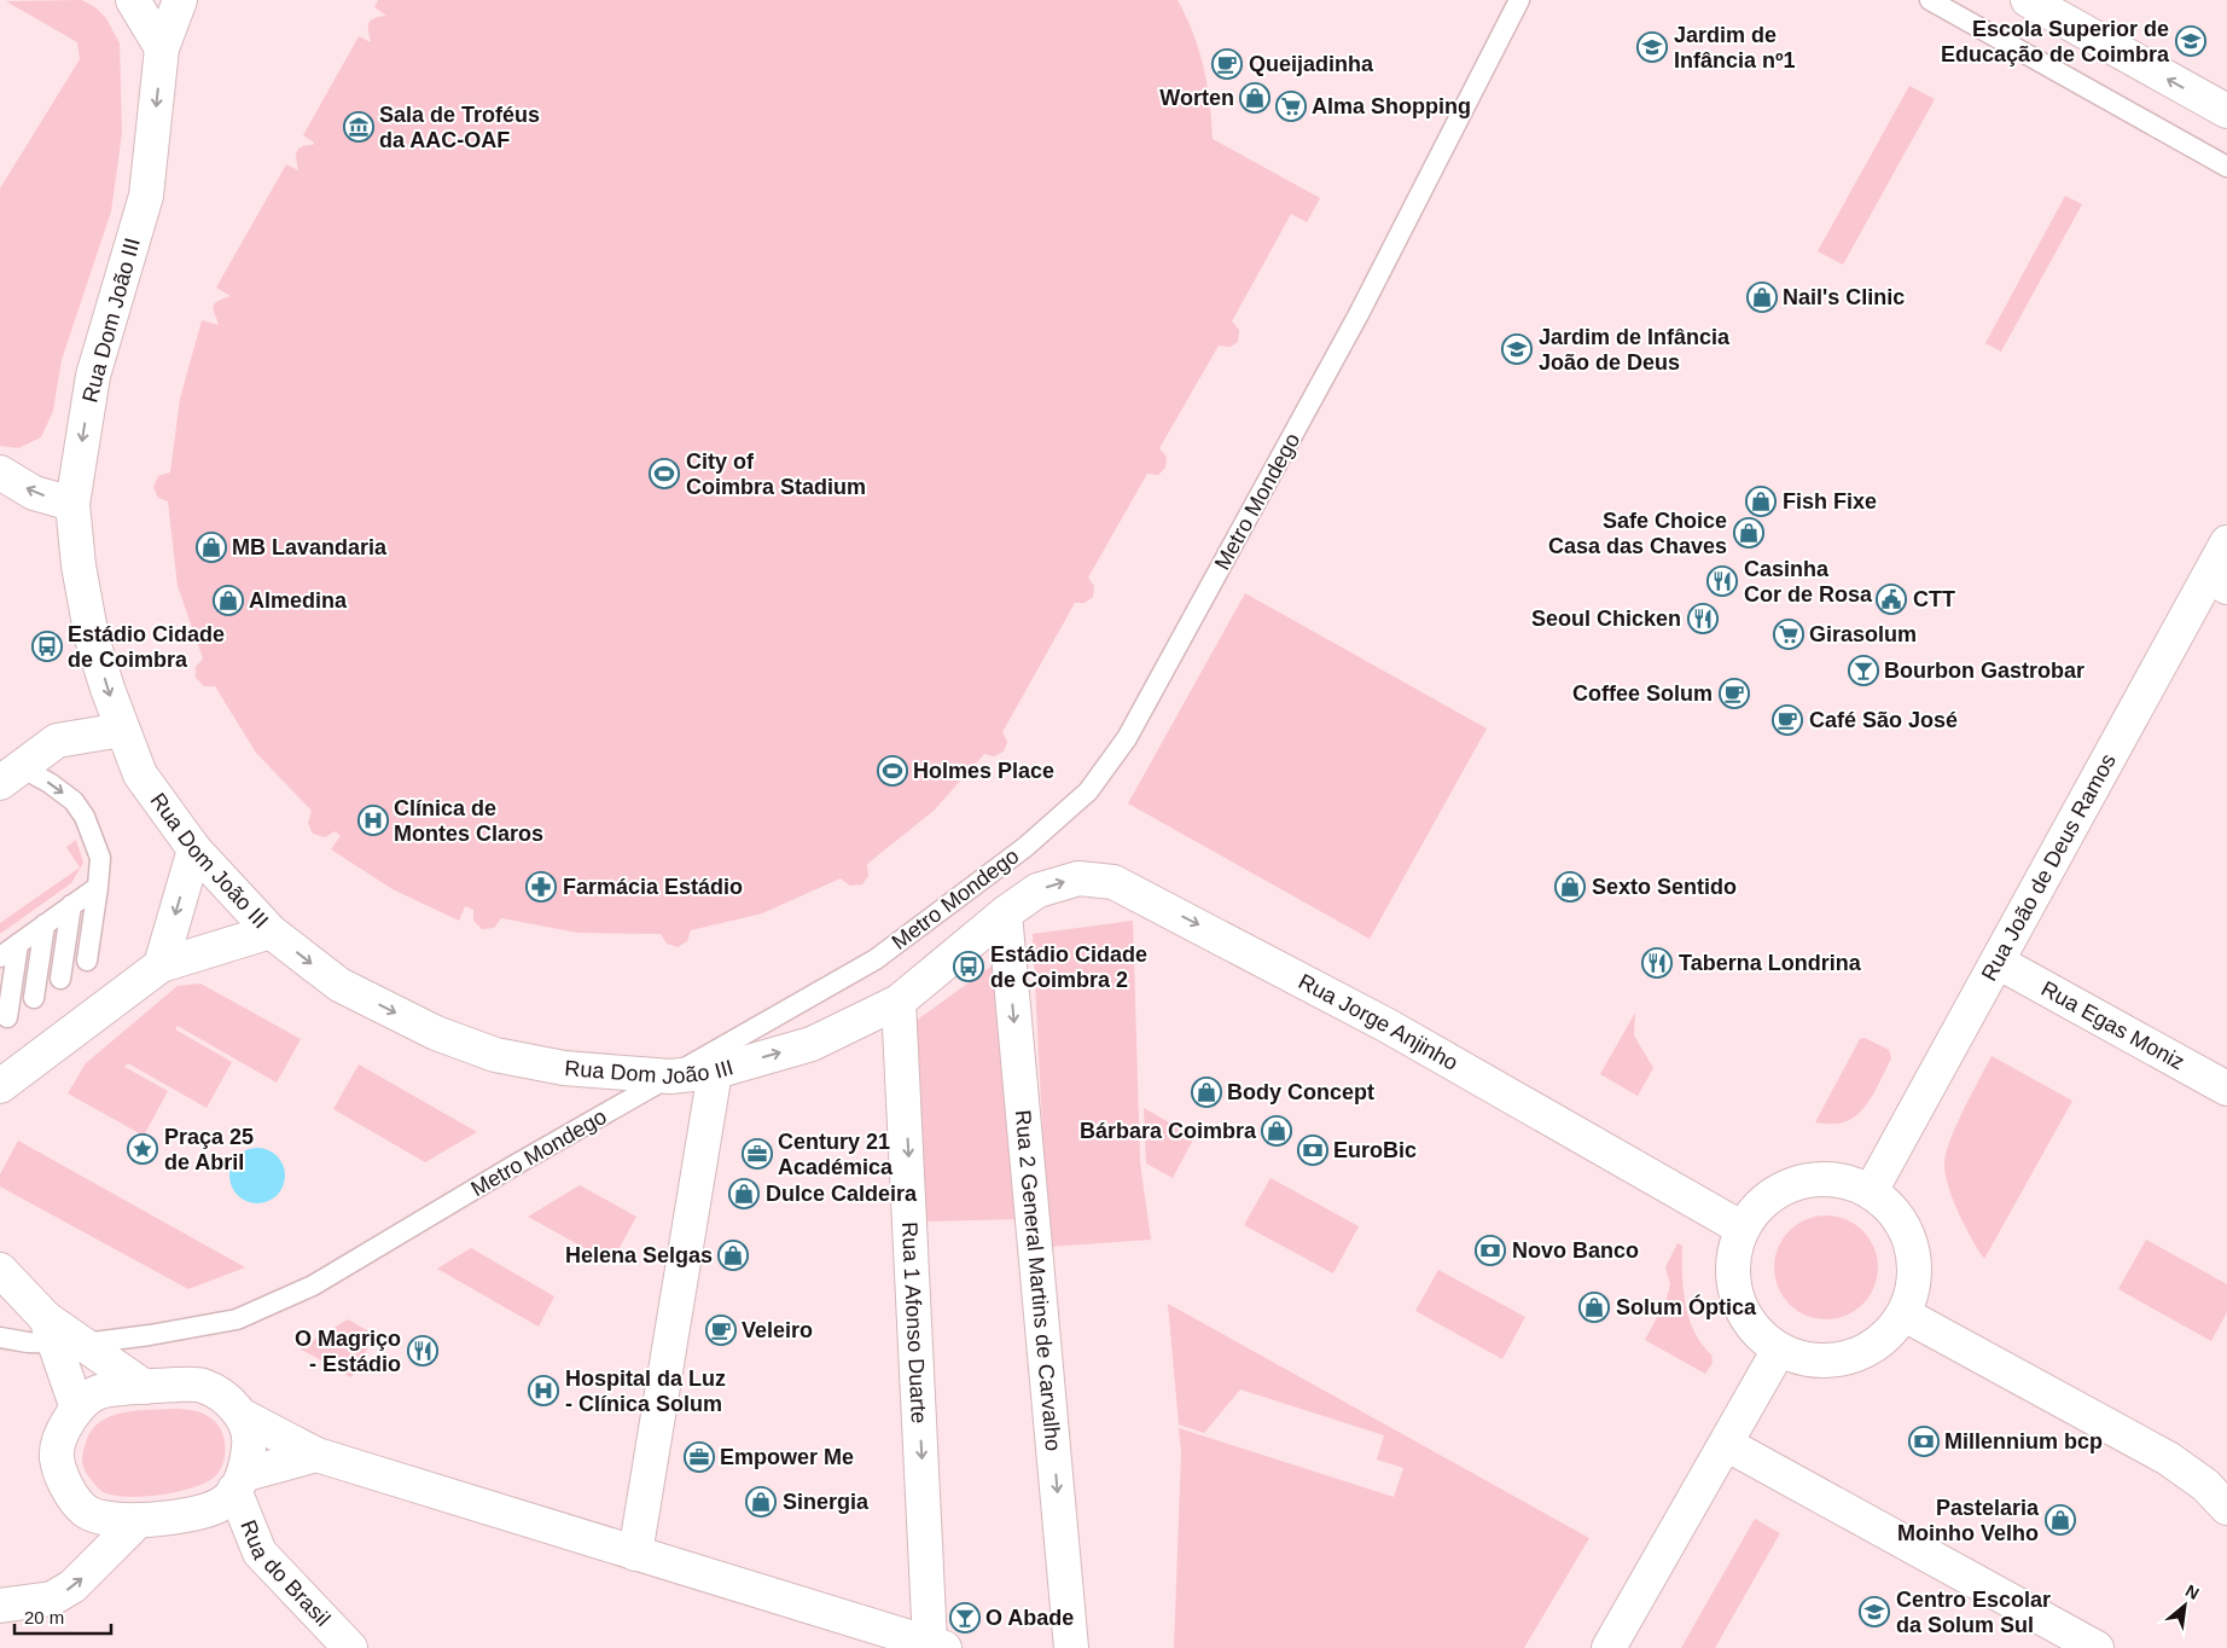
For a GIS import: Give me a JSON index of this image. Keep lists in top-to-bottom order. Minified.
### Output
{"streets":{"street":["Rua Dom João III","Rua João de Deus Ramos","Rua Jorge Anjinho","Rua Egas Moniz","Rua 2 General Martins de Carvalho","Rua 1 Afonso Duarte","Rua do Brasil"],"lane":["Metro Mondego"]},"crossings":[["Rua Dom João III","Metro Mondego"],["Rua Dom João III","Rua Jorge Anjinho"],["Rua Dom João III","Rua 2 General Martins de Carvalho"],["Rua Dom João III","Rua 1 Afonso Duarte"],["Rua João de Deus Ramos","Rua Jorge Anjinho"],["Rua João de Deus Ramos","Rua Egas Moniz"],["Rua Jorge Anjinho","Rua 2 General Martins de Carvalho"]],"one_way":["Rua Jorge Anjinho","Rua 2 General Martins de Carvalho"],"places":{"school or university":["Escola Superior de Educação de Coimbra","Jardim de Infância nº1","Jardim de Infância João de Deus","Centro Escolar da Solum Sul"],"cafe":["Queijadinha","Coffee Solum","Café São José","Veleiro"],"shop":["Worten","Nail's Clinic","Fish Fixe","Safe Choice Casa das Chaves","MB Lavandaria","Almedina","Sexto Sentido","Body Concept","Bárbara Coimbra","Dulce Caldeira","Helena Selgas","Solum Óptica","Sinergia","Pastelaria Moinho Velho"],"supermarket":["Alma Shopping","Girasolum"],"museum":["Sala de Troféus da AAC-OAF"],"sports":["City of Coimbra Stadium","Holmes Place"],"restaurant":["Casinha Cor de Rosa","Seoul Chicken","Taberna Londrina","O Magriço - Estádio"],"public building":["CTT"],"bus stop":["Estádio Cidade de Coimbra","Estádio Cidade de Coimbra 2"],"bar":["Bourbon Gastrobar","O Abade"],"hospital":["Clínica de Montes Claros","Hospital da Luz - Clínica Solum"],"pharmacy":["Farmácia Estádio"],"place":["Praça 25 de Abril"],"bank":["EuroBic","Novo Banco","Millennium bcp"],"office":["Century 21 Académica","Empower Me"]},"scale_bar":"20 m","north":"top right"}
